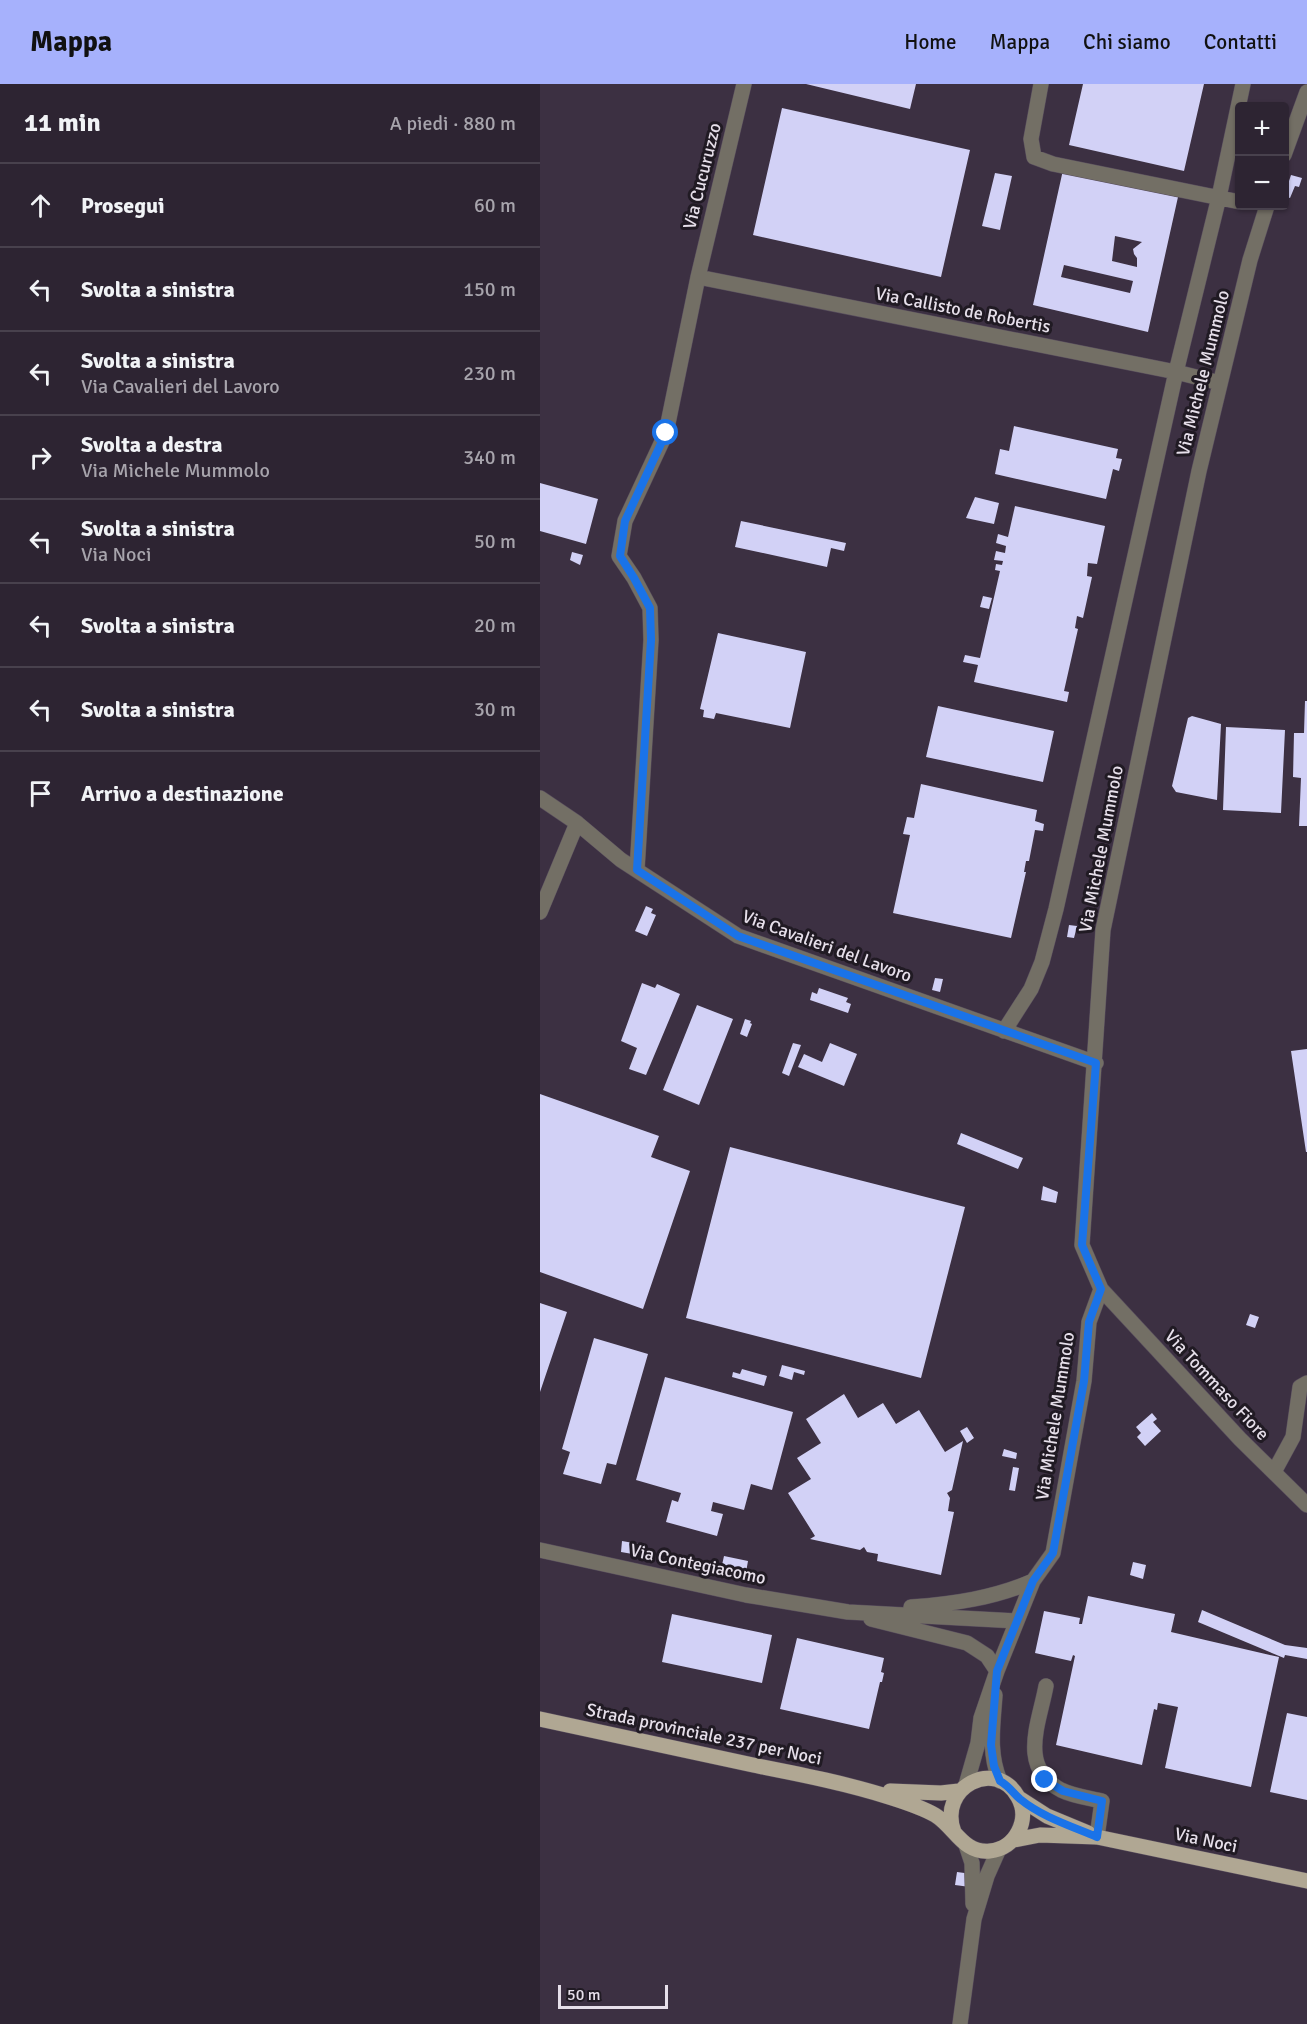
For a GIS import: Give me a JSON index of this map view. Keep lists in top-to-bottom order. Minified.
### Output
{"streets":{"main road":["Strada provinciale 237 per Noci","Via Noci"],"street":["Via Cucuruzzo","Via Callisto de Robertis","Via Michele Mummolo","Via Cavalieri del Lavoro","Via Tommaso Fiore","Via Contegiacomo"]},"crossings":[["Via Cucuruzzo","Via Callisto de Robertis"],["Via Cucuruzzo","Via Cavalieri del Lavoro"],["Via Callisto de Robertis","Via Michele Mummolo"],["Via Michele Mummolo","Via Cavalieri del Lavoro"],["Via Michele Mummolo","Via Tommaso Fiore"],["Via Michele Mummolo","Via Contegiacomo"],["Via Michele Mummolo","Strada provinciale 237 per Noci"],["Via Michele Mummolo","Via Noci"],["Strada provinciale 237 per Noci","Via Noci"]],"scale_bar":"50 m","page":{"header":"Mappa","nav":["Home","Mappa","Chi siamo","Contatti"],"heading":["11 min","A piedi · 880 m"],"map_buttons":["+","−"],"list":[["Prosegui","60 m"],["Svolta a sinistra","150 m"],["Svolta a sinistra","Via Cavalieri del Lavoro","230 m"],["Svolta a destra","Via Michele Mummolo","340 m"],["Svolta a sinistra","Via Noci","50 m"],["Svolta a sinistra","20 m"],["Svolta a sinistra","30 m"],"Arrivo a destinazione"],"scale":"50 m"}}
